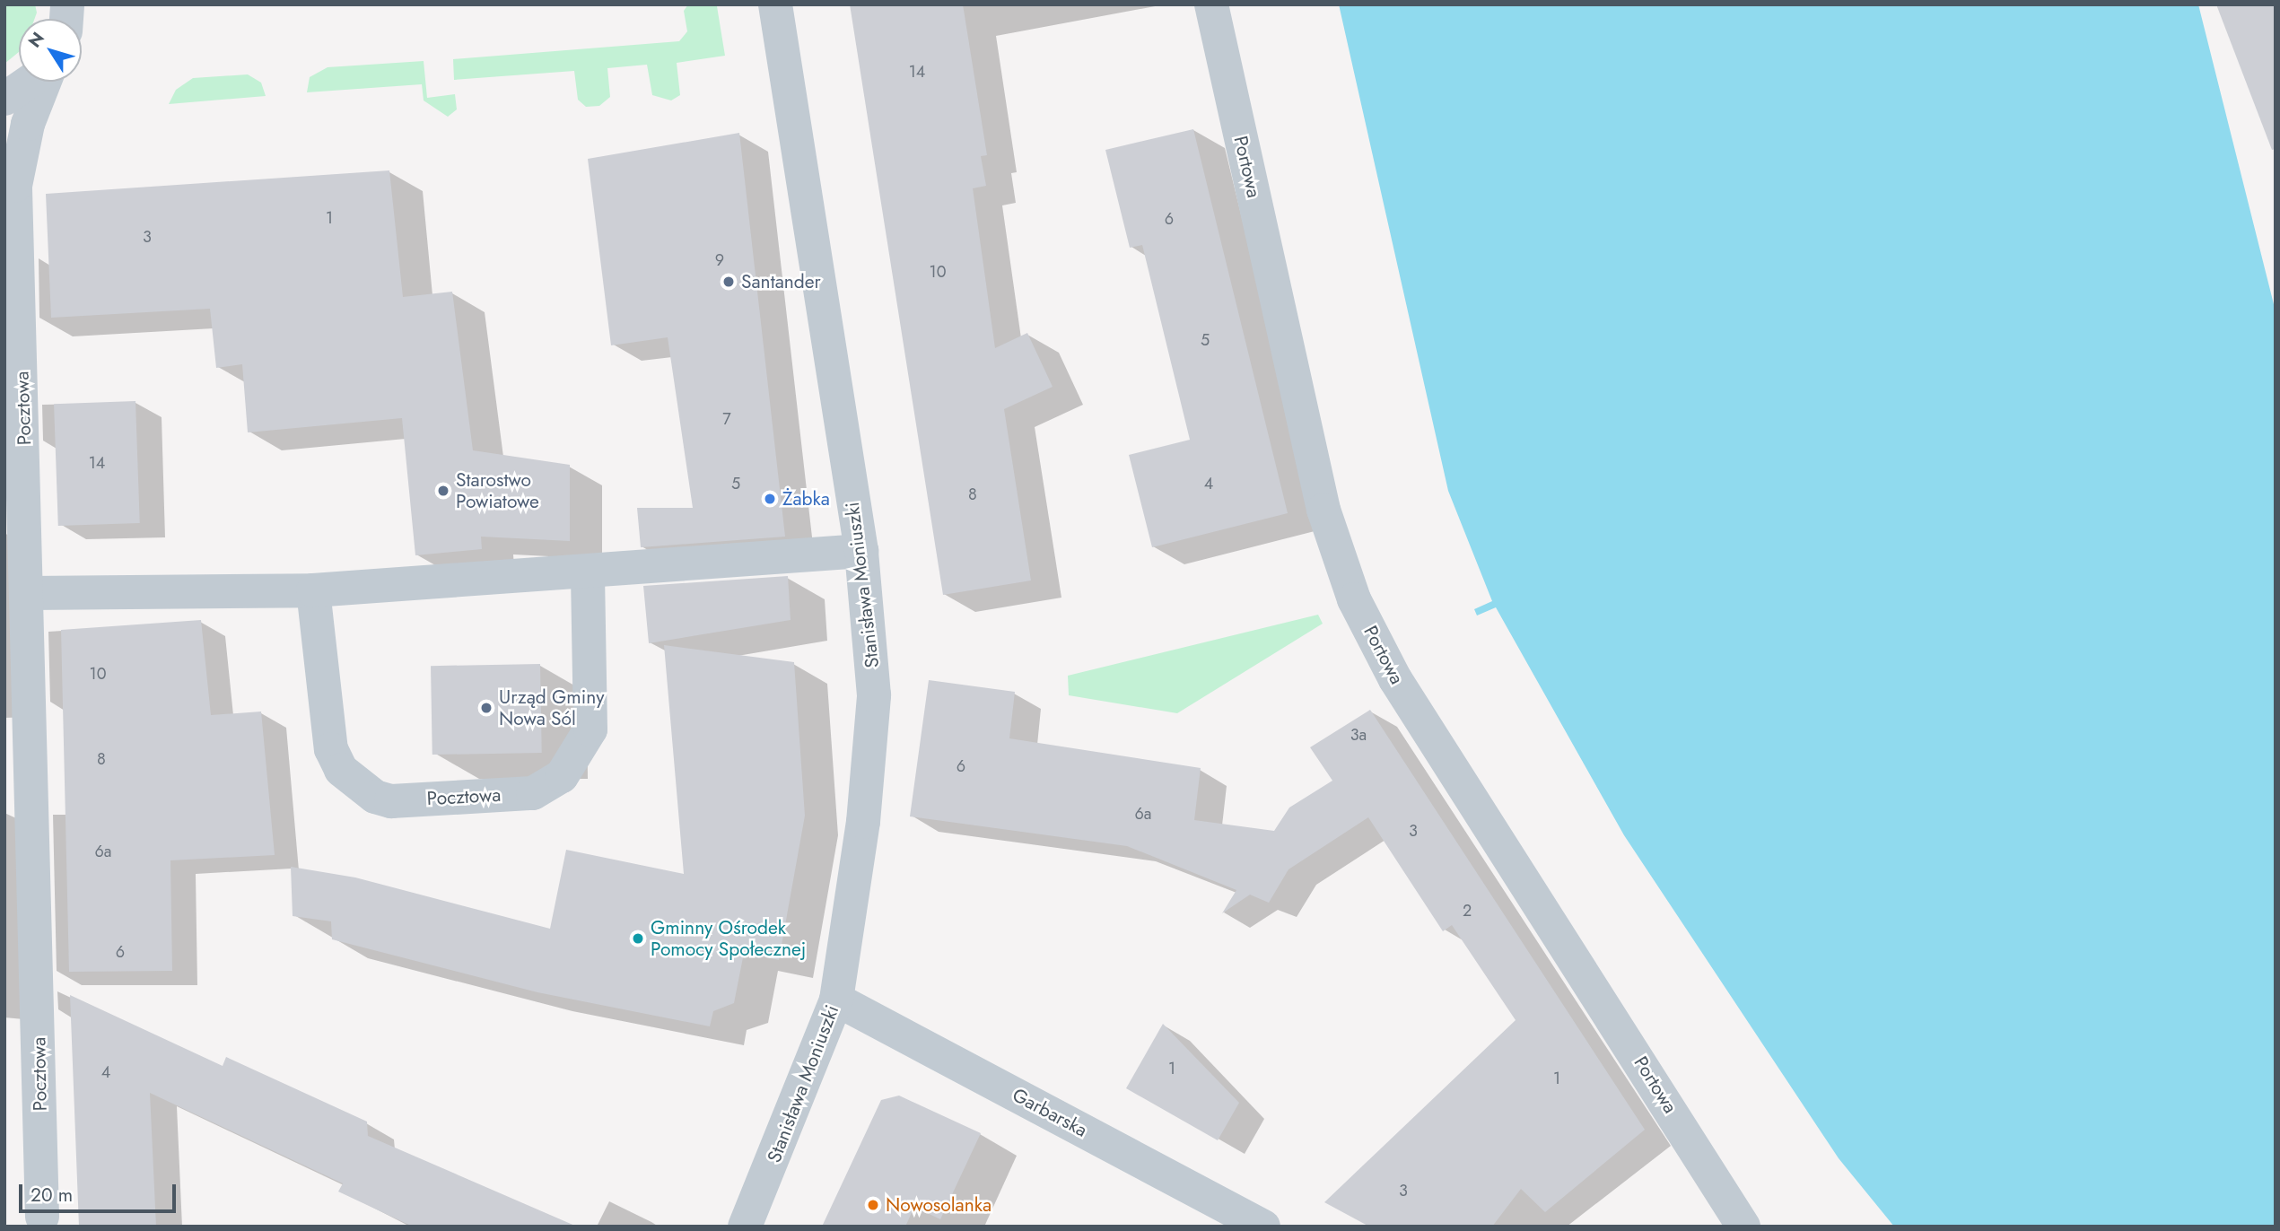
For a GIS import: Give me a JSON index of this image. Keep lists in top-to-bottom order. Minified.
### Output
{"streets":{"street":["Portowa","Pocztowa","Stanisława Moniuszki","Garbarska"]},"crossings":[["Stanisława Moniuszki","Garbarska"]],"places":["Santander","Starostwo Powiatowe","Żabka","Urząd Gminy Nowa Sól","Gminny Ośrodek Pomocy Społecznej","Nowosolanka"],"house_numbers":["14","1","6","3","9","10","5","7","14","5","4","8","10","3a","8","6","6a","3","6a","2","6","1","4","1","3"],"scale_bar":"20 m","north":"top left"}
